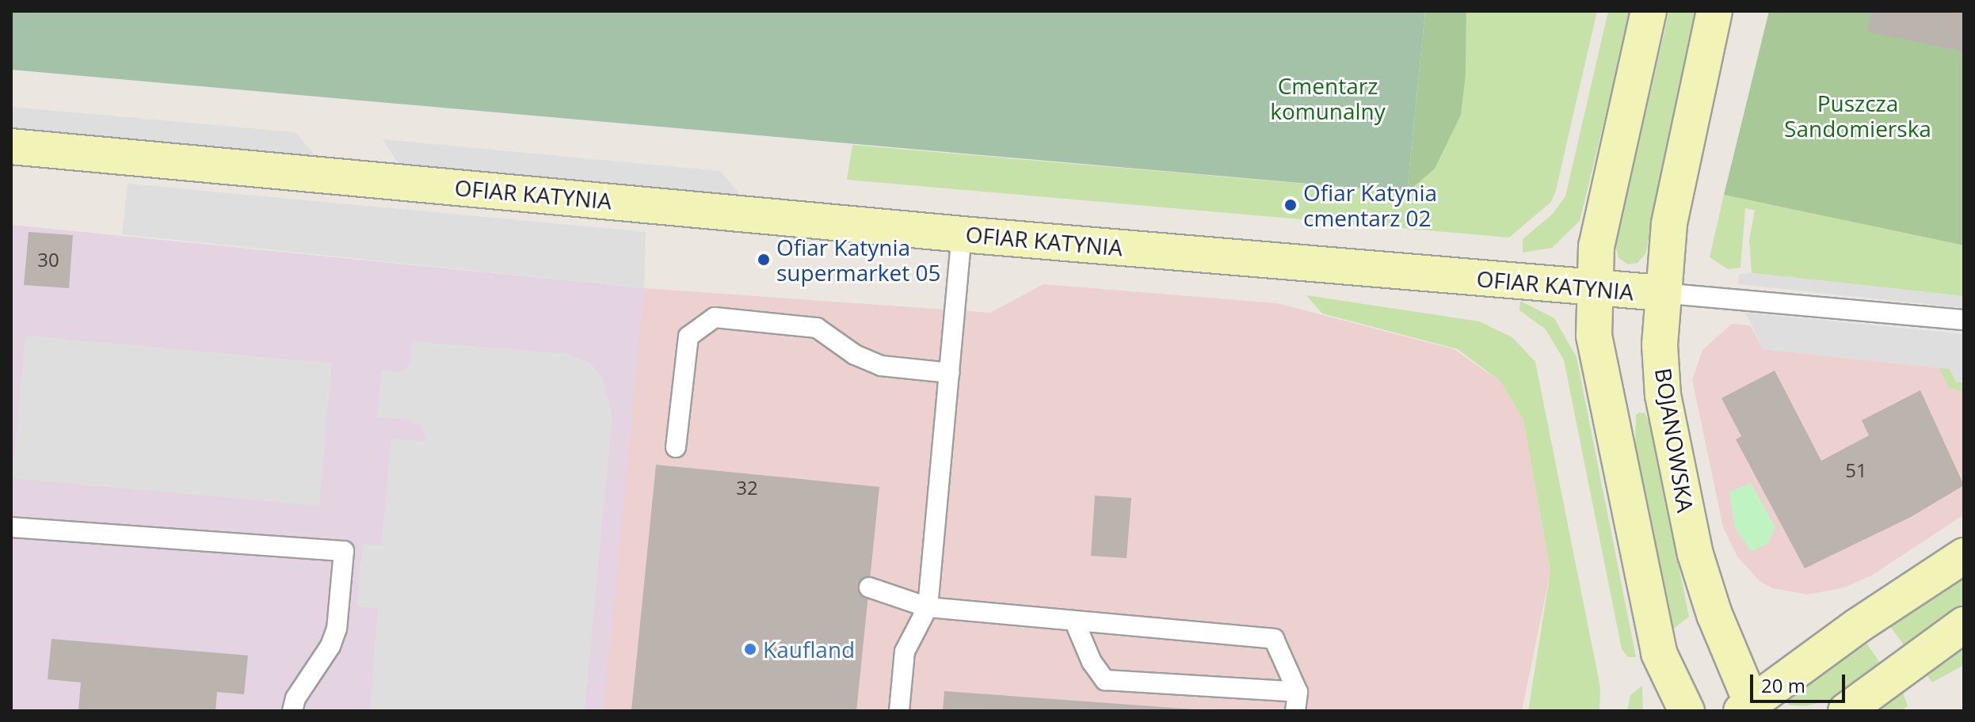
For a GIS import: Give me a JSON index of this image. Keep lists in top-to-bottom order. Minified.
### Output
{"streets":{"main road":["OFIAR KATYNIA","BOJANOWSKA"]},"crossings":[["OFIAR KATYNIA","BOJANOWSKA"]],"parks":["Cmentarz komunalny","Puszcza Sandomierska"],"places":["Ofiar Katynia cmentarz 02","Ofiar Katynia supermarket 05","Kaufland"],"house_numbers":["30","51","32"],"scale_bar":"20 m"}
